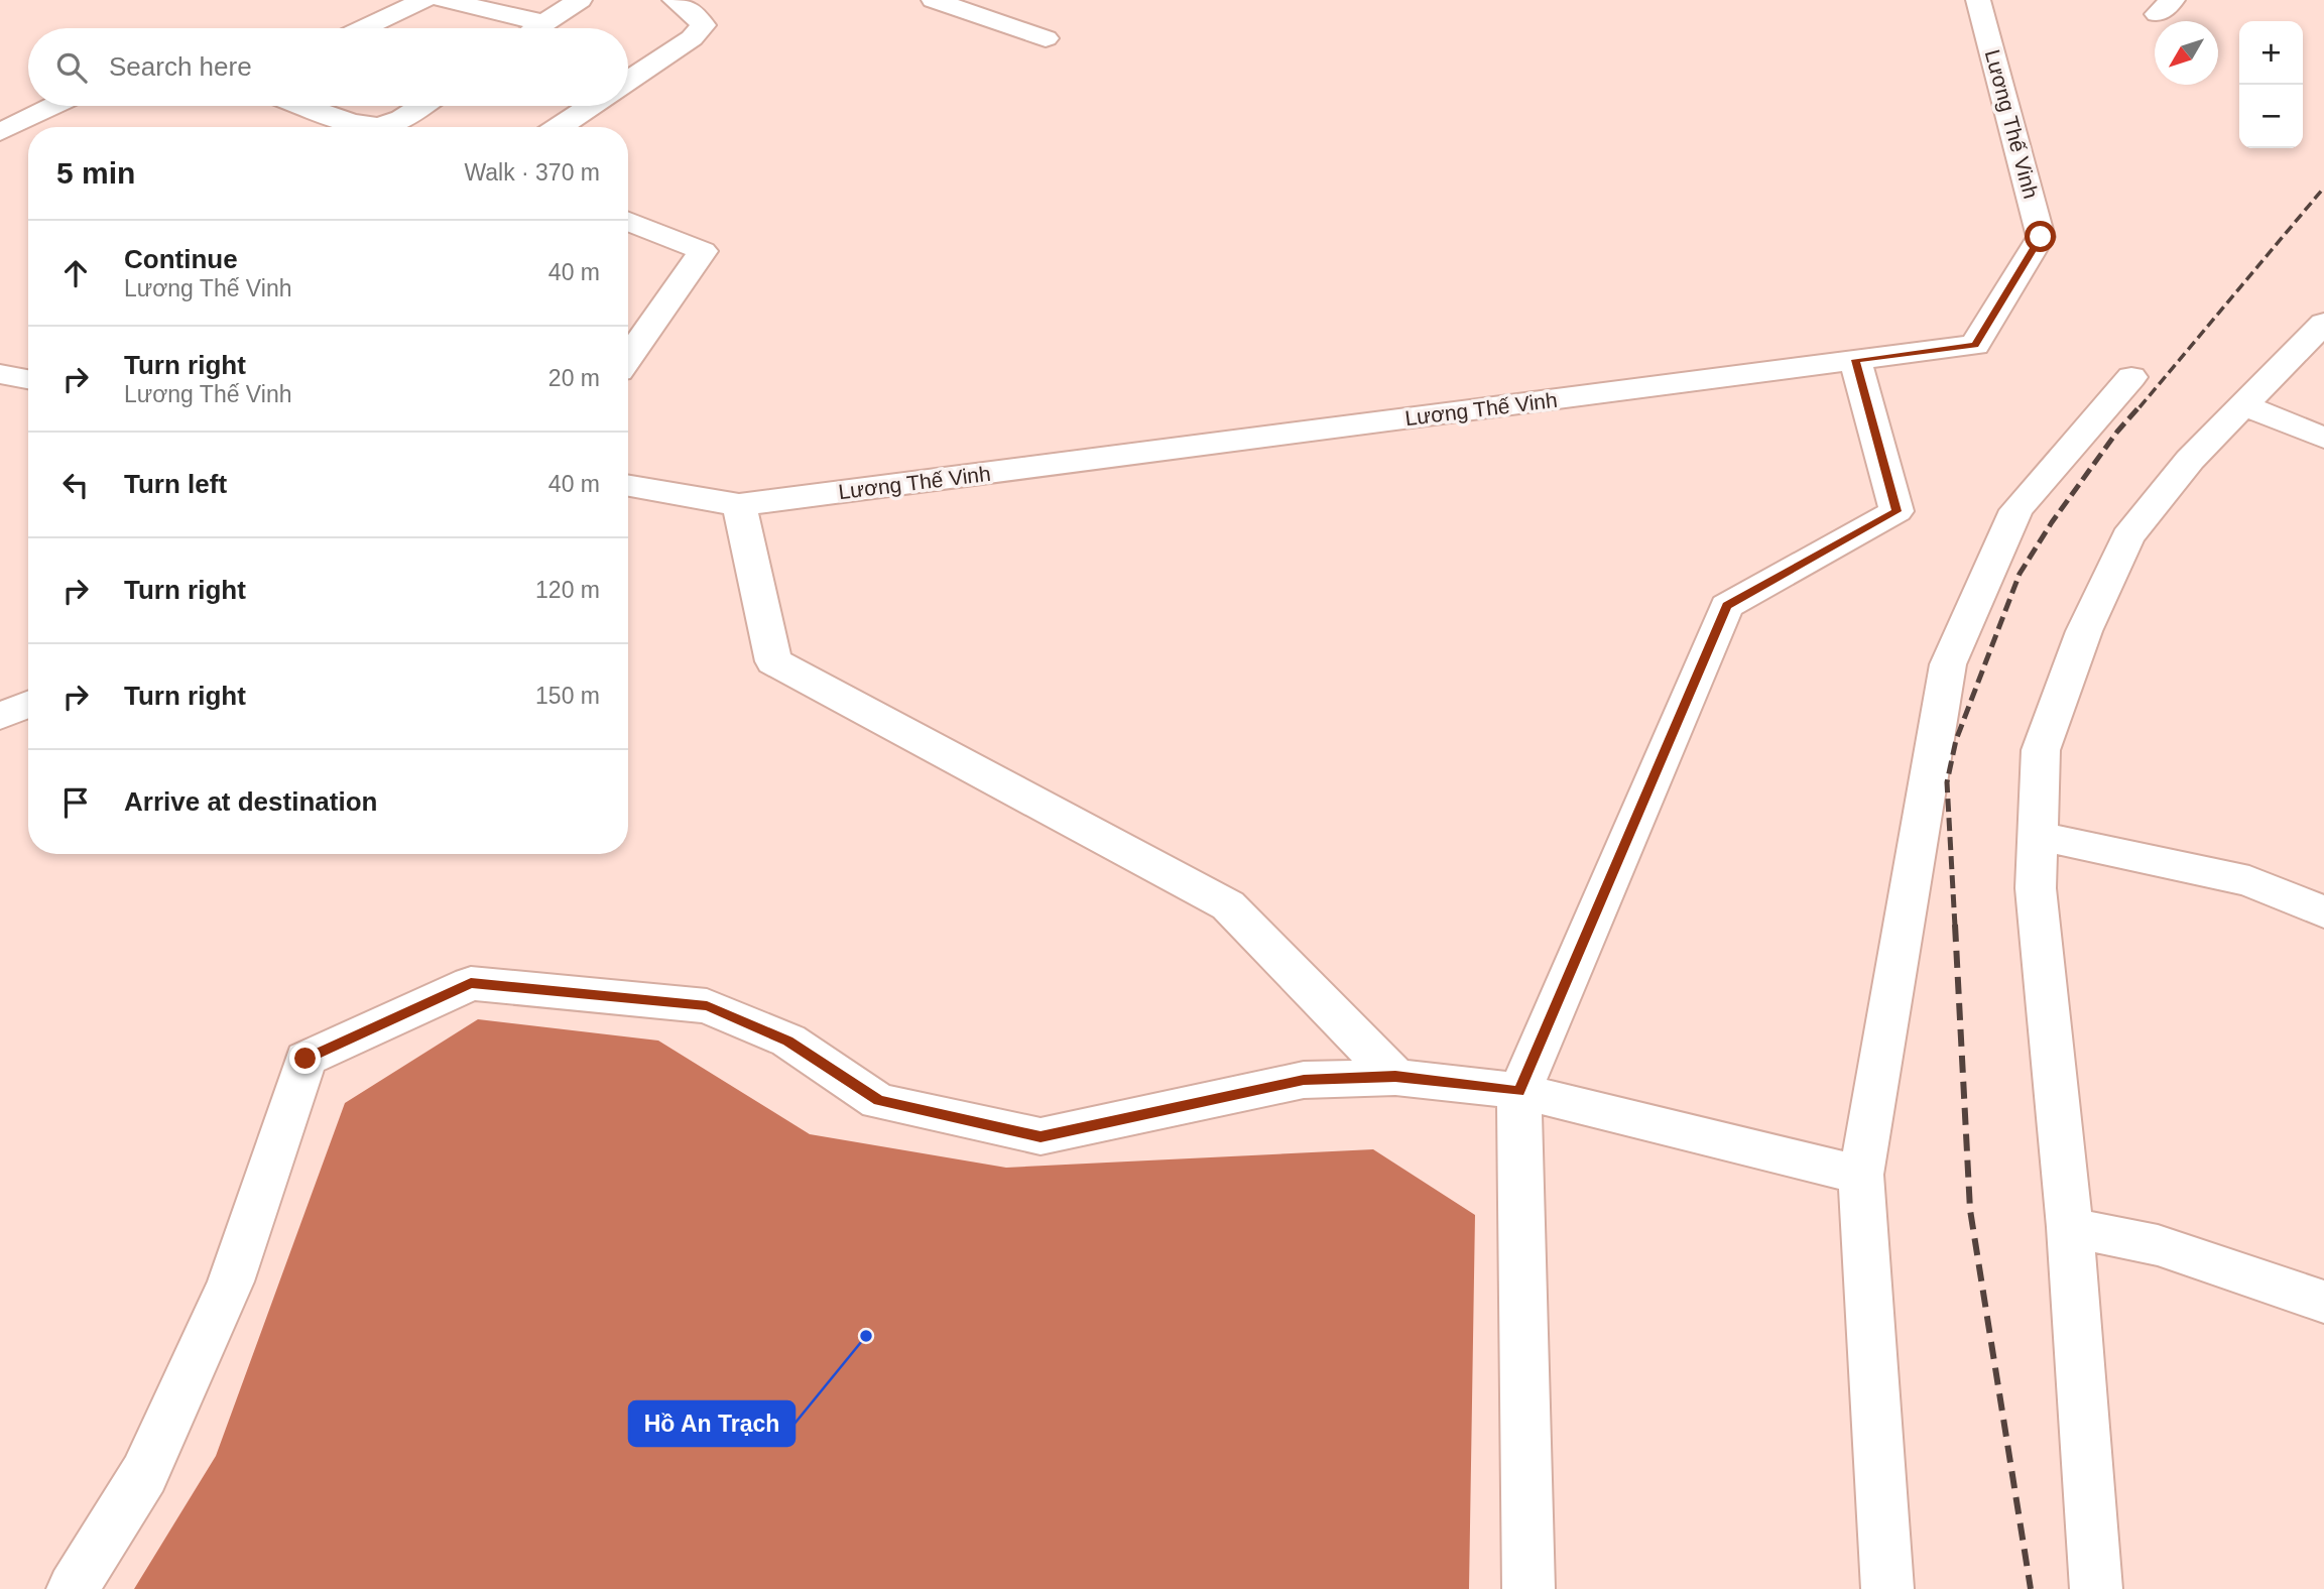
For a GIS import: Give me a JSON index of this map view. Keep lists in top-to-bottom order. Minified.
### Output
{"streets":{"street":["Lương Thế Vinh"]},"places":["Hồ An Trạch"],"north":"bottom left","page":{"map_buttons":["+","−"],"search":"Search here","heading":["5 min","Walk · 370 m"],"list":[["Continue","Lương Thế Vinh","40 m"],["Turn right","Lương Thế Vinh","20 m"],["Turn left","40 m"],["Turn right","120 m"],["Turn right","150 m"],"Arrive at destination"]}}
